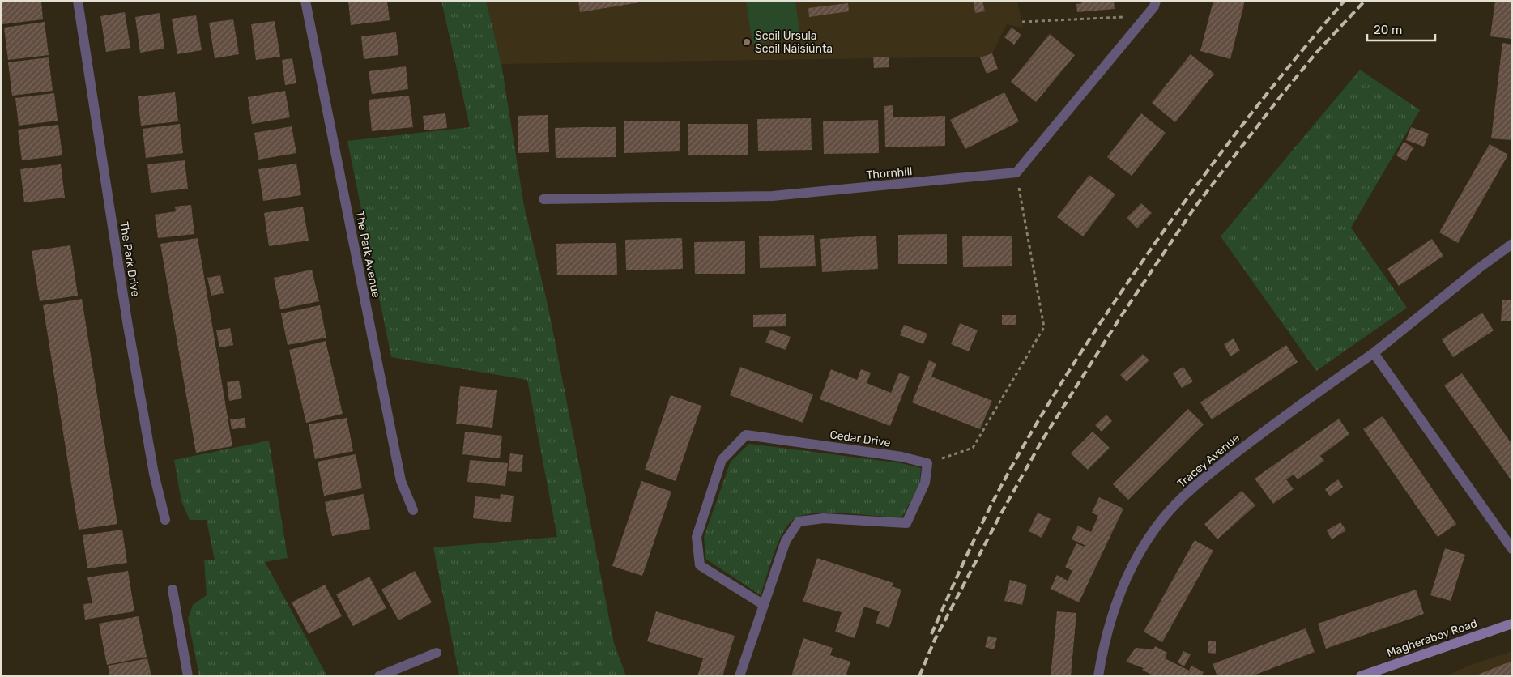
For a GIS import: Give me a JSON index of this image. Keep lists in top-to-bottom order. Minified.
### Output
{"streets":{"street":["Thornhill","The Park Avenue","The Park Drive","Cedar Drive","Tracey Avenue","Magheraboy Road"]},"places":["Scoil Ursula Scoil Náisiúnta"],"scale_bar":"20 m"}
